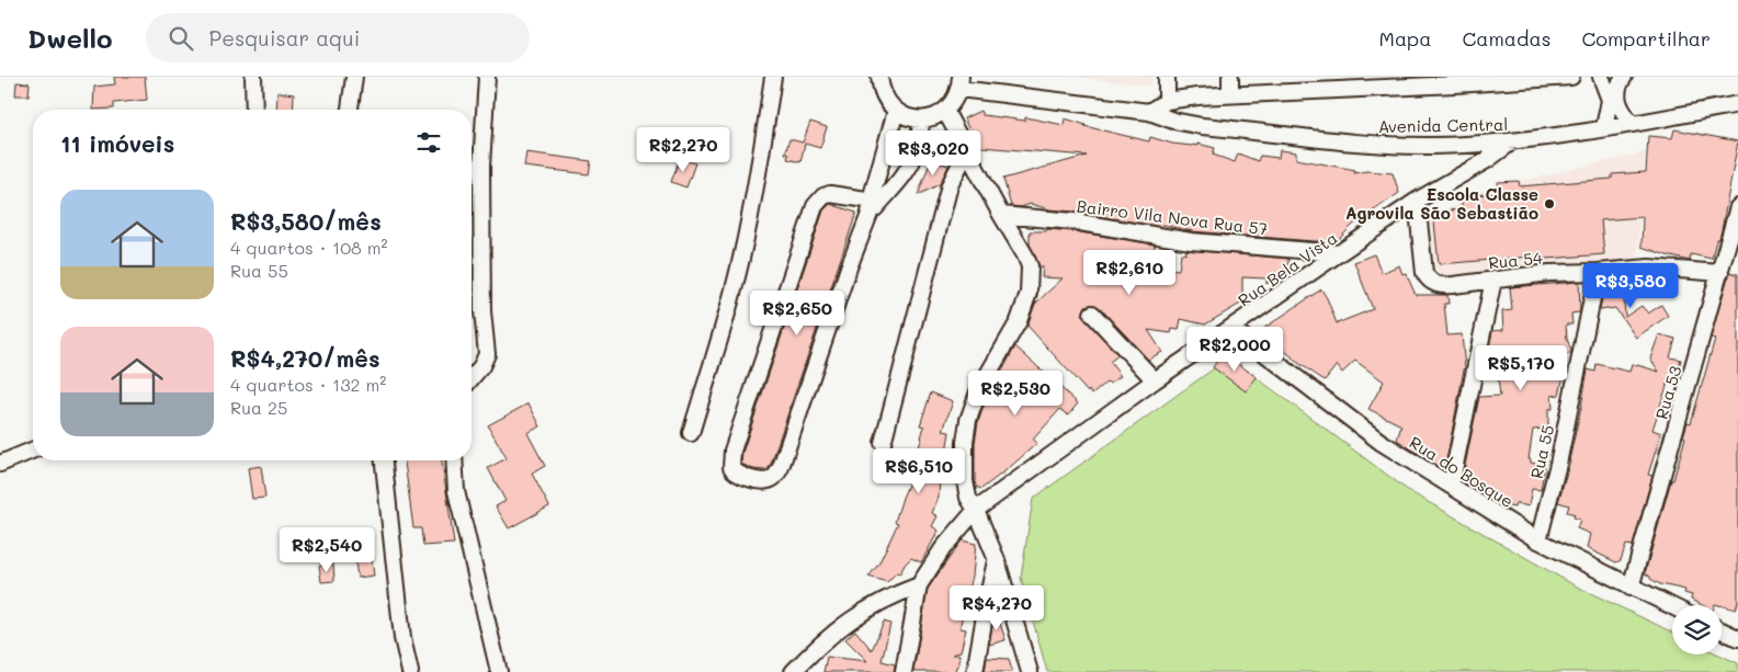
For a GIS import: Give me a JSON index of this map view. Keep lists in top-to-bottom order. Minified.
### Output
{"streets":{"street":["Avenida Central","Bairro Vila Nova Rua 57","Rua 54","Rua Bela Vista","Rua 53","Rua 55","Rua do Bosque"]},"crossings":[["Bairro Vila Nova Rua 57","Rua Bela Vista"],["Rua 54","Rua Bela Vista"],["Rua 54","Rua 53"],["Rua 54","Rua 55"],["Rua Bela Vista","Rua do Bosque"],["Rua 53","Rua do Bosque"],["Rua 55","Rua do Bosque"]],"places":["Escola Classe Agrovila São Sebastião"],"page":{"header":"Dwello","search":"Pesquisar aqui","nav":["Mapa","Camadas","Compartilhar"],"heading":"11 imóveis","price":["R$2,270","R$3,020","R$2,610","R$3,580","R$2,650","R$2,000","R$5,170","R$2,530","R$6,510","R$2,540","R$4,270"],"list":[{"name":"R$3,580/mês","note":"4 quartos · 108 m² · Rua 55"},{"name":"R$4,270/mês","note":"4 quartos · 132 m² · Rua 25"}]}}
